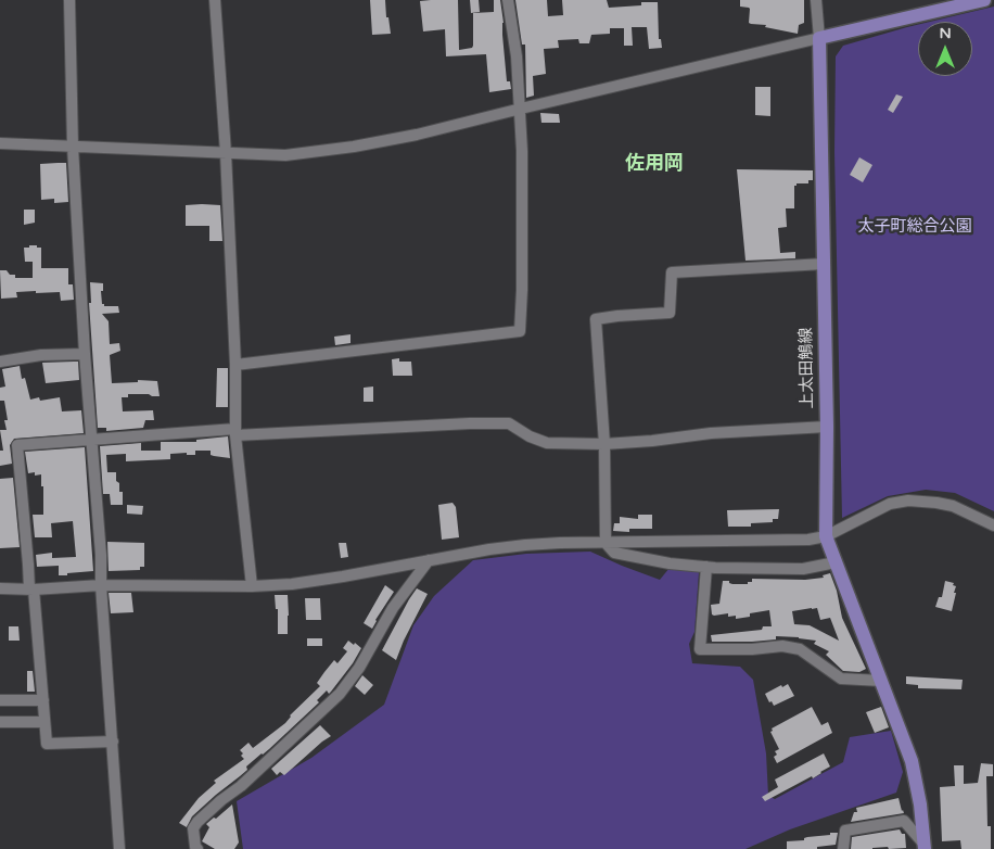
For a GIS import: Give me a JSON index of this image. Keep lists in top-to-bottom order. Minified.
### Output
{"streets":{"main road":["上太田鵤線"]},"districts":["佐用岡"],"parks":["太子町総合公園"],"north":"top"}
